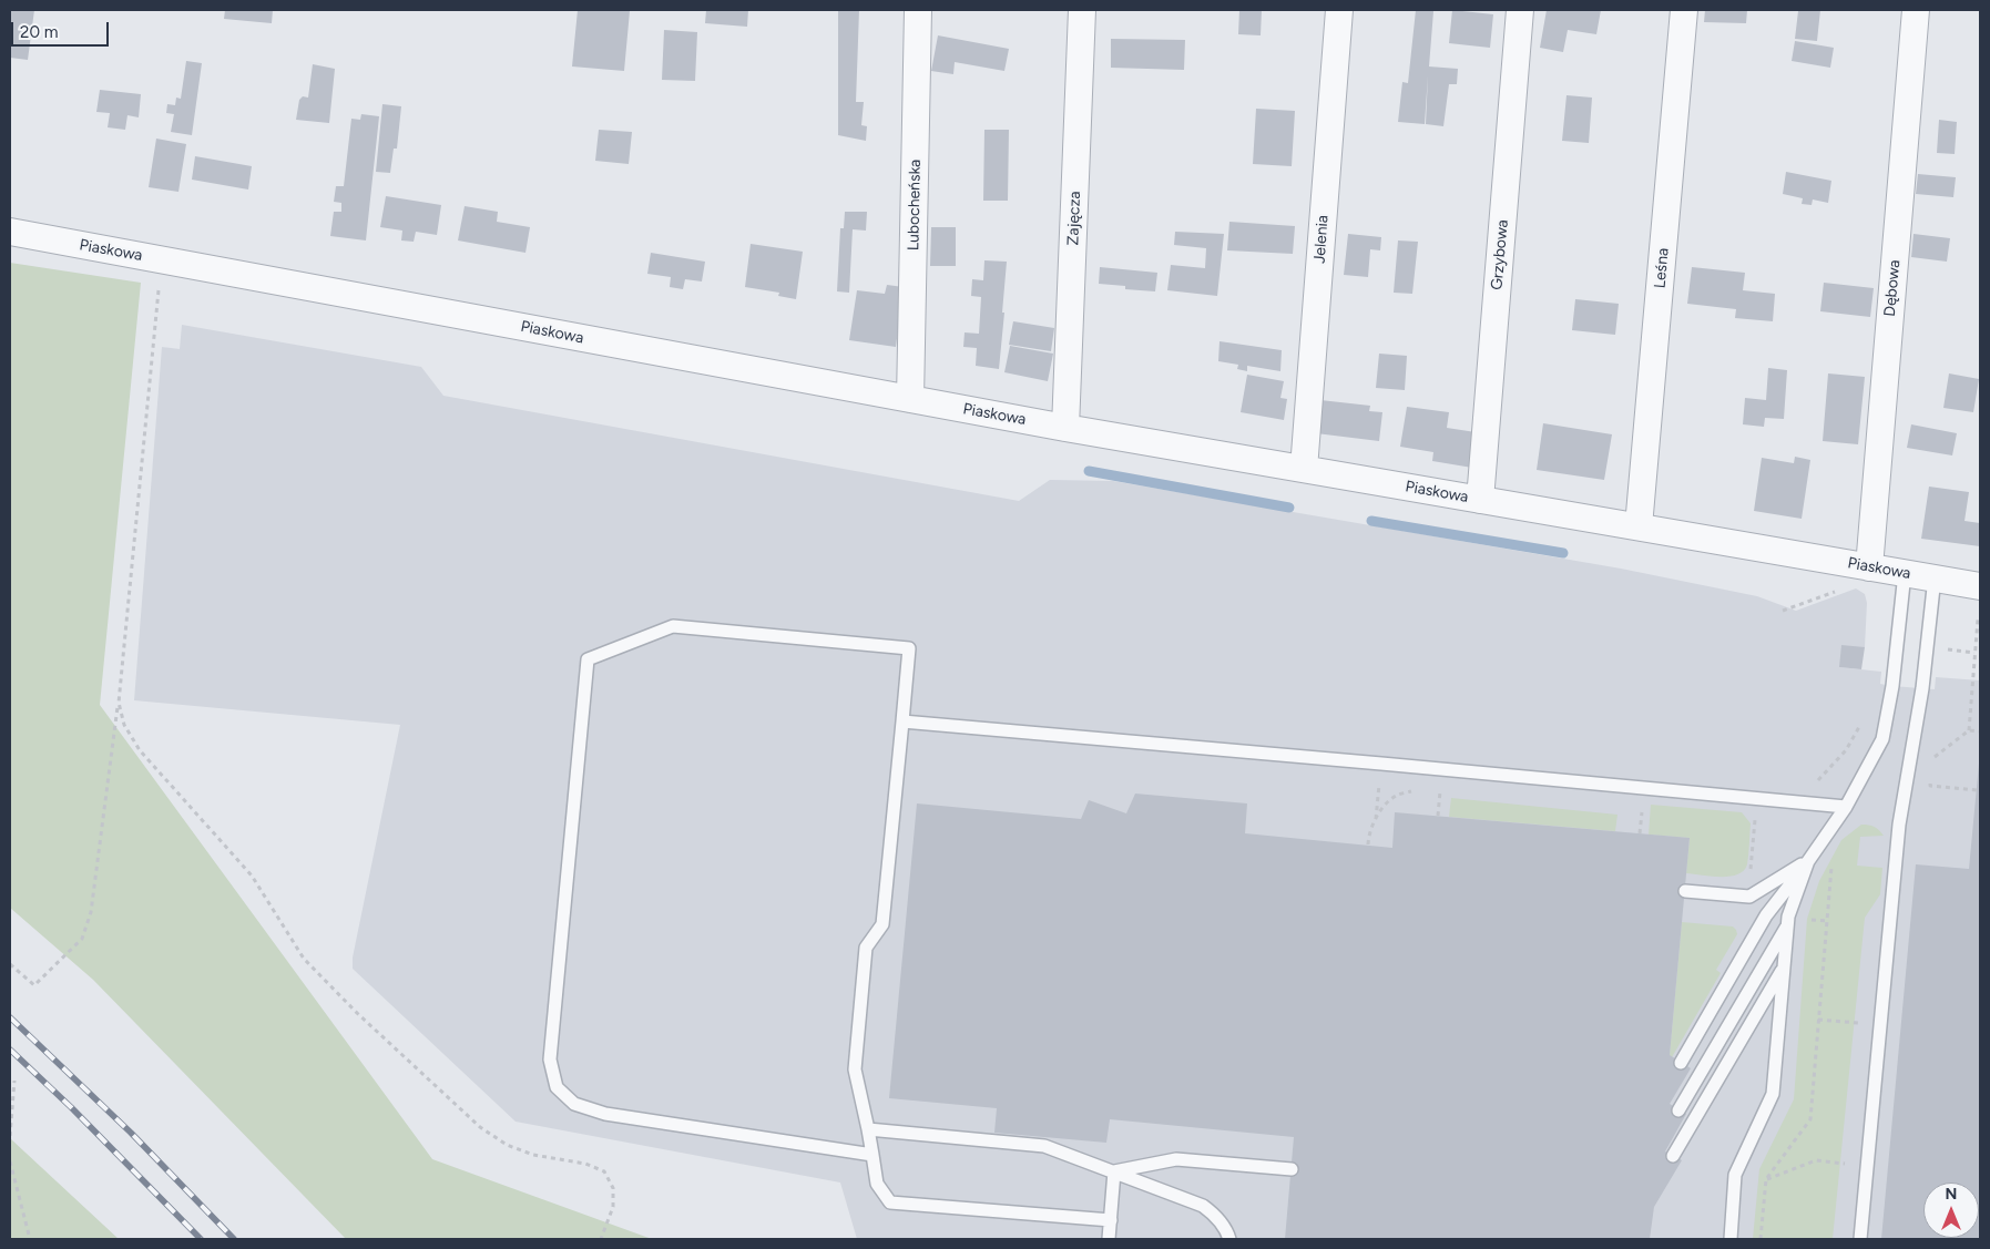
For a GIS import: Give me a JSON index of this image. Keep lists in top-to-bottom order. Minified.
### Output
{"streets":{"street":["Lubocheńska","Zajęcza","Jelenia","Piaskowa","Grzybowa","Leśna","Dębowa"]},"crossings":[["Lubocheńska","Piaskowa"],["Zajęcza","Piaskowa"],["Jelenia","Piaskowa"],["Piaskowa","Grzybowa"],["Piaskowa","Leśna"],["Piaskowa","Dębowa"]],"scale_bar":"20 m","north":"top"}
